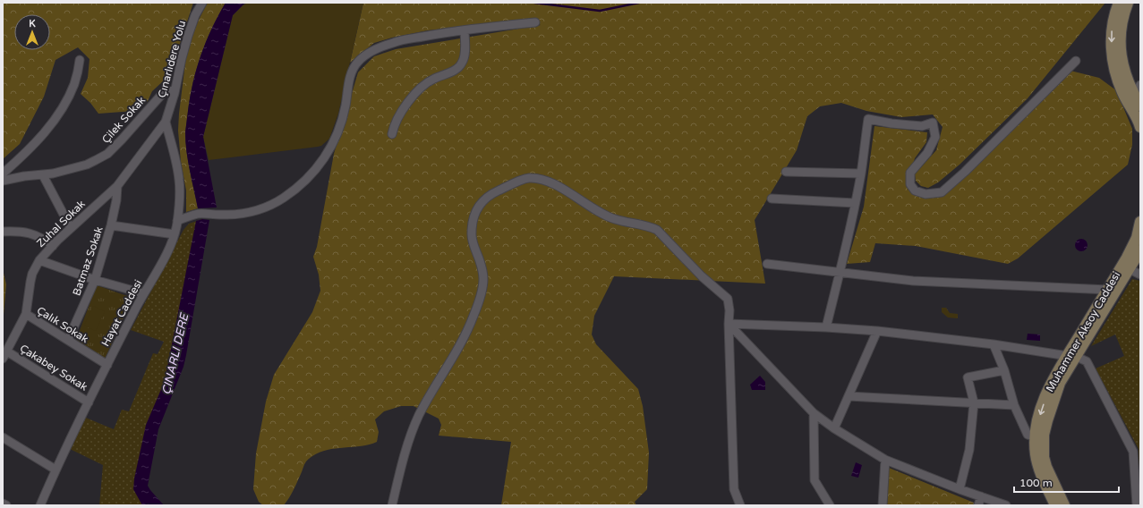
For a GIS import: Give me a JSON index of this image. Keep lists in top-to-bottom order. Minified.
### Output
{"streets":{"main road":["Muhammer Aksoy Caddesi"],"street":["Çınarlıdere Yolu","Çilek Sokak","Zuhal Sokak","Batmaz Sokak","Hayat Caddesi","Çalık Sokak","Çakabey Sokak"]},"crossings":[["Çınarlıdere Yolu","Çilek Sokak"],["Çınarlıdere Yolu","Zuhal Sokak"],["Çınarlıdere Yolu","Hayat Caddesi"],["Zuhal Sokak","Batmaz Sokak"],["Zuhal Sokak","Hayat Caddesi"],["Zuhal Sokak","Çalık Sokak"],["Zuhal Sokak","Çakabey Sokak"],["Batmaz Sokak","Çalık Sokak"],["Hayat Caddesi","Çalık Sokak"],["Hayat Caddesi","Çakabey Sokak"]],"water":["ÇINARLI DERE"],"scale_bar":"100 m","north":"top"}
